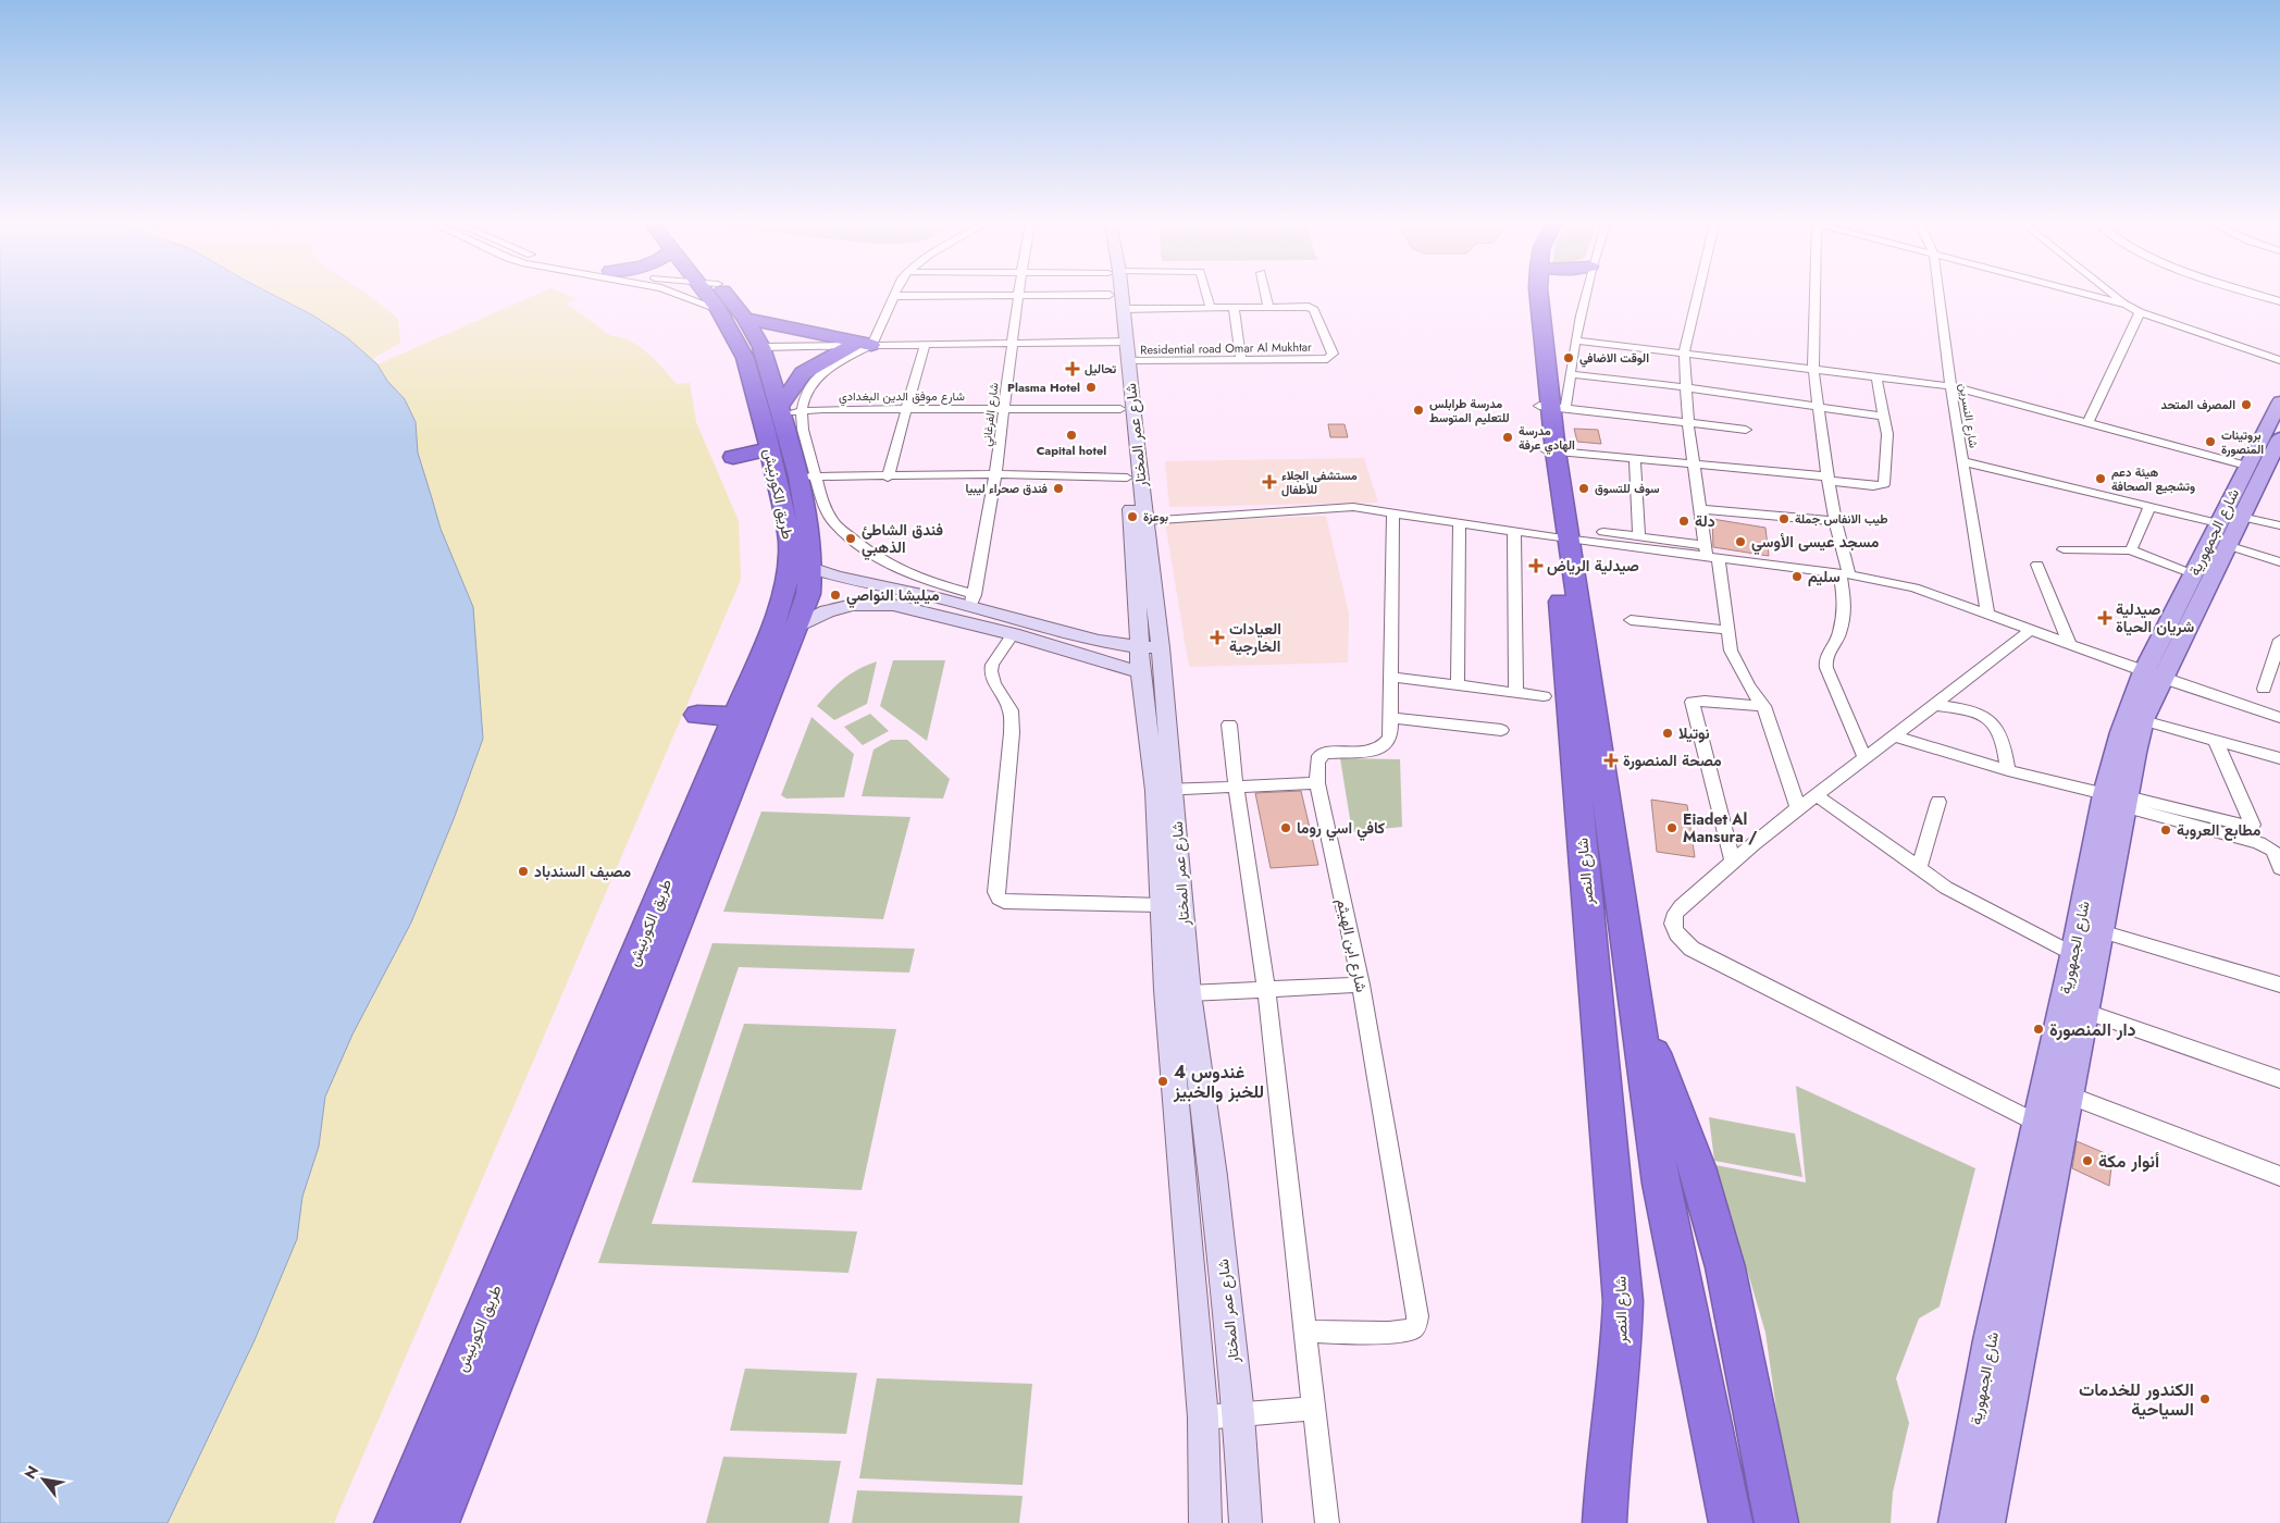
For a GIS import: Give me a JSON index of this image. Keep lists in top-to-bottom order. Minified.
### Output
{"streets":{"highway":["طريق الكورنيش","شارع النصر"],"main road":["شارع عمر المختار","شارع الجمهورية"],"street":["Residential road Omar Al Mukhtar","شارع موفق الدين البغدادي","شارع الفرغاني","شارع النسرين","شارع ابن الهيثم"]},"crossings":[["Residential road Omar Al Mukhtar","شارع الفرغاني"],["Residential road Omar Al Mukhtar","شارع عمر المختار"],["Residential road Omar Al Mukhtar","طريق الكورنيش"],["شارع موفق الدين البغدادي","شارع الفرغاني"],["شارع موفق الدين البغدادي","شارع عمر المختار"],["شارع موفق الدين البغدادي","طريق الكورنيش"]],"places":{"other":["الوقت الاضافي","Plasma Hotel","المصرف المتحد","مدرسة طرابلس للتعليم المتوسط","Capital hotel","مدرسة الهادي عرفة","بروتينات المنصورة","هيئة دعم وتشجيع الصحافة","فندق صحراء ليبيا","سوف للتسوق","بوعزة","طيب الانفاس جملة","دلة","فندق الشاطئ الذهبي","مسجد عيسى الأوسي","سليم","ميليشا النواصي","نوتيلا","كافي اسي روما","Eiadet Al Mansura /","مطابع العروبة","مصيف السندباد","دار المنصورة","غندوس 4 للخبز والخبيز","أنوار مكة","الكندور للخدمات السياحية"],"health":["تحاليل","مستشفى الجلاء للأطفال","صيدلية الرياض","صيدلية شريان الحياة","العيادات الخارجية","مصحة المنصورة"]},"north":"top left"}
